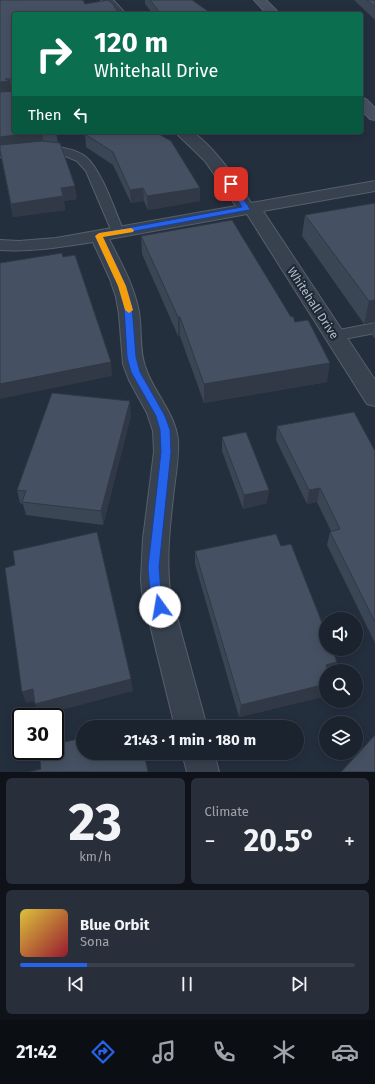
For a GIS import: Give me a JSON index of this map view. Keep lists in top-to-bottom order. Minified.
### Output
{"streets":{"street":["Whitehall Drive"]},"page":{"turn":["120 m","Whitehall Drive"],"then":"Then","limit":"30","trip":"21:43 · 1 min · 180 m","tile":[["23","km/h"],"Climate"],"heat":["−","20.5°","+"],"song":["Blue Orbit","Sona"],"tabs":"21:42"}}
